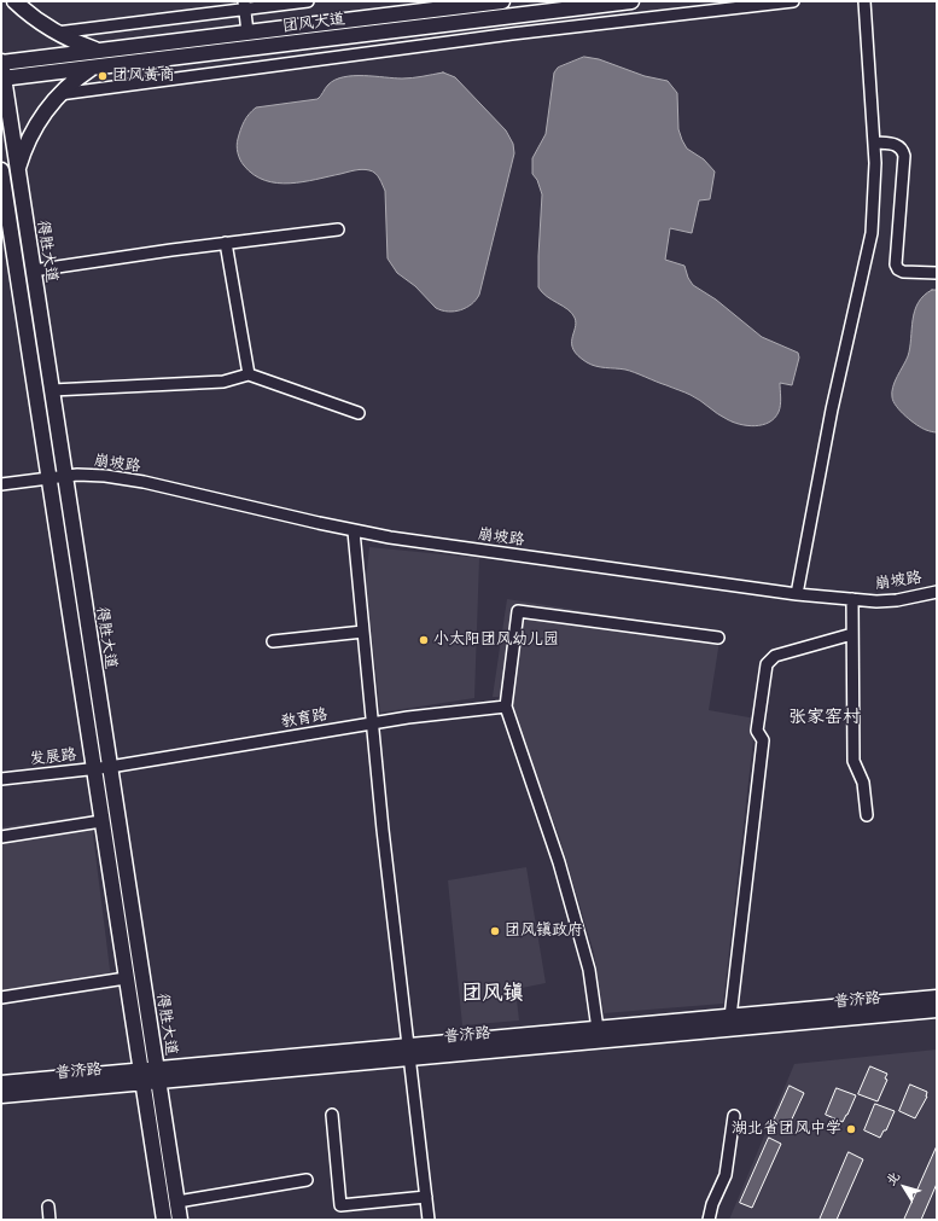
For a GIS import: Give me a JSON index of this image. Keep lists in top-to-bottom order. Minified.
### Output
{"streets":{"main road":["团风大道","得胜大道","普济路"],"street":["崩坡路","教育路","发展路"]},"crossings":[["团风大道","得胜大道"],["得胜大道","崩坡路"],["得胜大道","教育路"],["得胜大道","发展路"],["得胜大道","普济路"],["教育路","发展路"]],"districts":["张家窑村","团风镇"],"places":["团风黄商","小太阳团风幼儿园","团风镇政府","湖北省团风中学"],"north":"top left"}
